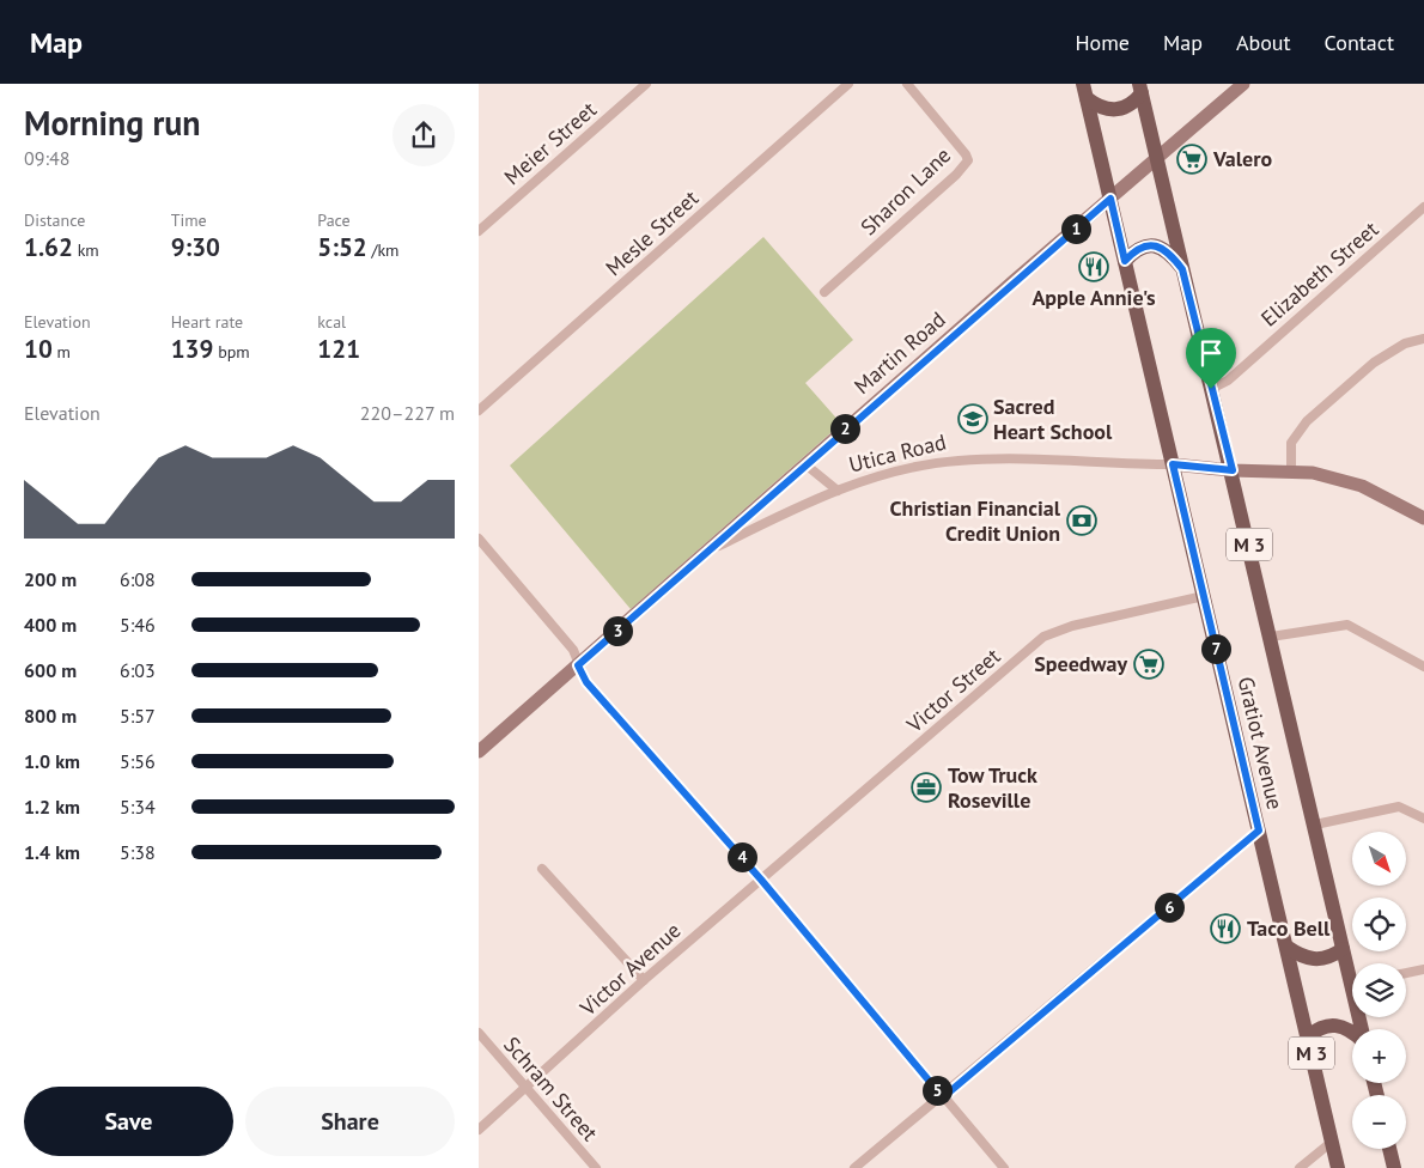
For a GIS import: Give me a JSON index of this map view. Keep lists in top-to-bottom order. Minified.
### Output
{"streets":{"main road":["M 3","Gratiot Avenue"],"street":["Meier Street","Sharon Lane","Mesle Street","Elizabeth Street","Martin Road","Utica Road","Victor Street","Victor Avenue","Schram Street"]},"crossings":[["Elizabeth Street","Gratiot Avenue"],["Martin Road","Utica Road"],["Martin Road","Gratiot Avenue"],["Utica Road","Gratiot Avenue"],["Victor Street","Gratiot Avenue"],["Victor Street","Victor Avenue"],["Victor Avenue","Schram Street"]],"places":{"supermarket":["Valero","Speedway"],"restaurant":["Apple Annie's","Taco Bell"],"school or university":["Sacred Heart School"],"bank":["Christian Financial Credit Union"],"office":["Tow Truck Roseville"]},"north":"bottom right","page":{"header":"Map","nav":["Home","Map","About","Contact"],"heading":["Morning run","09:48"],"stats":[["Distance","1.62 km"],["Time","9:30"],["Pace","5:52 /km"],["Elevation","10 m"],["Heart rate","139 bpm"],["kcal","121"]],"pins":["1","2","3","7","4","6","5"],"chart":["Elevation","220–227 m"],"list":[{"name":"200 m","note":"6:08"},{"name":"400 m","note":"5:46"},{"name":"600 m","note":"6:03"},{"name":"800 m","note":"5:57"},{"name":"1.0 km","note":"5:56"},{"name":"1.2 km","note":"5:34"},{"name":"1.4 km","note":"5:38"}],"map_buttons":["+","−"],"buttons":["Save","Share"]}}
